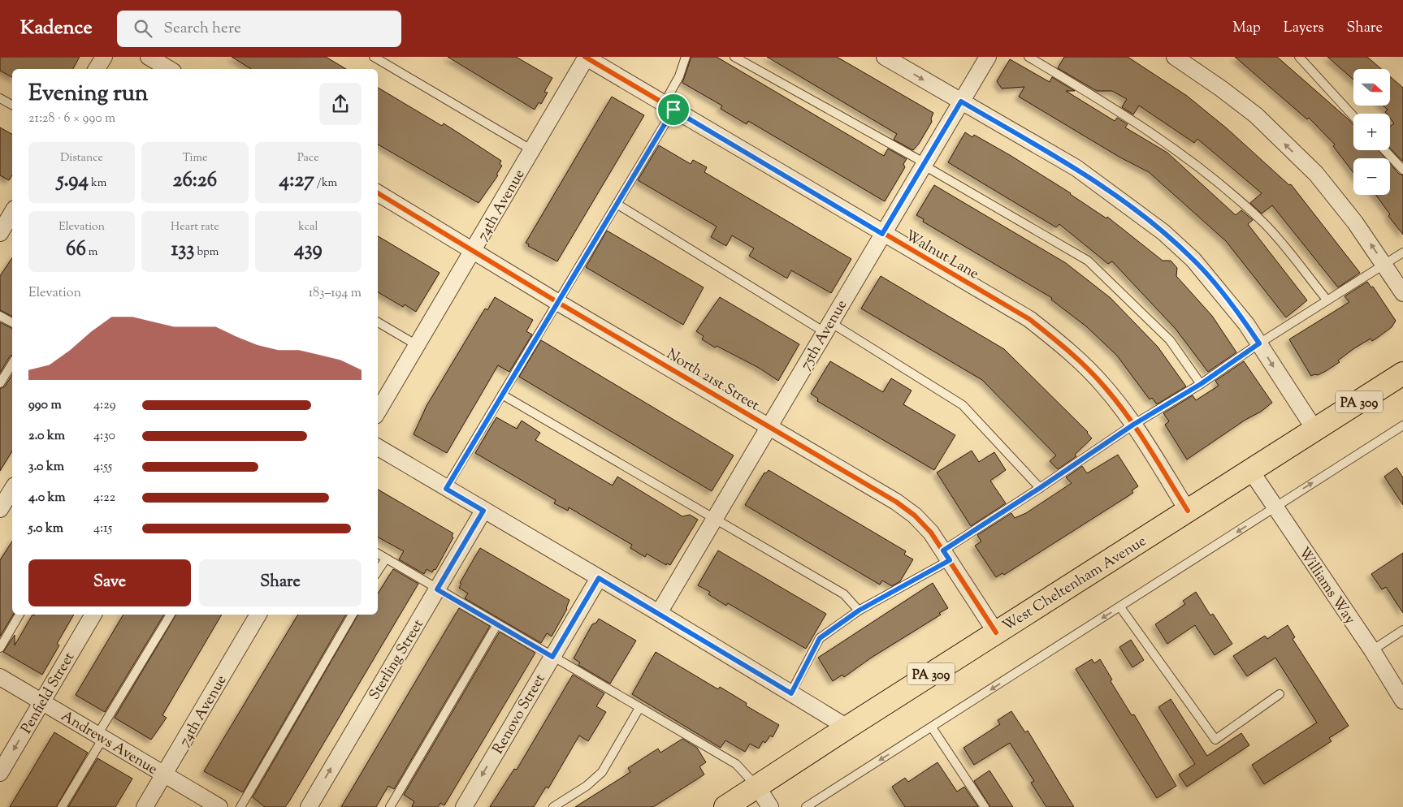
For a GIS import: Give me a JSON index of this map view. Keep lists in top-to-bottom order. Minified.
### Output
{"streets":{"highway":["PA 309","West Cheltenham Avenue"],"street":["74th Avenue","Walnut Lane","75th Avenue","North 21st Street","Williams Way","Sterling Street","Penfield Street","Renovo Street","Andrews Avenue"]},"crossings":[["74th Avenue","Walnut Lane"],["74th Avenue","North 21st Street"],["74th Avenue","Andrews Avenue"],["Walnut Lane","75th Avenue"],["Walnut Lane","West Cheltenham Avenue"],["75th Avenue","North 21st Street"],["North 21st Street","West Cheltenham Avenue"],["West Cheltenham Avenue","Williams Way"],["Penfield Street","Andrews Avenue"]],"one_way":["Sterling Street","Penfield Street","Renovo Street"],"north":"right","page":{"header":"Kadence","search":"Search here","nav":["Map","Layers","Share"],"map_buttons":["+","−"],"heading":["Evening run","21:28 · 6 × 990 m"],"stats":[["Distance","5.94 km"],["Time","26:26"],["Pace","4:27 /km"],["Elevation","66 m"],["Heart rate","133 bpm"],["kcal","439"]],"chart":["Elevation","183–194 m"],"list":[{"name":"990 m","note":"4:29"},{"name":"2.0 km","note":"4:30"},{"name":"3.0 km","note":"4:55"},{"name":"4.0 km","note":"4:22"},{"name":"5.0 km","note":"4:15"}],"buttons":["Save","Share"]}}
